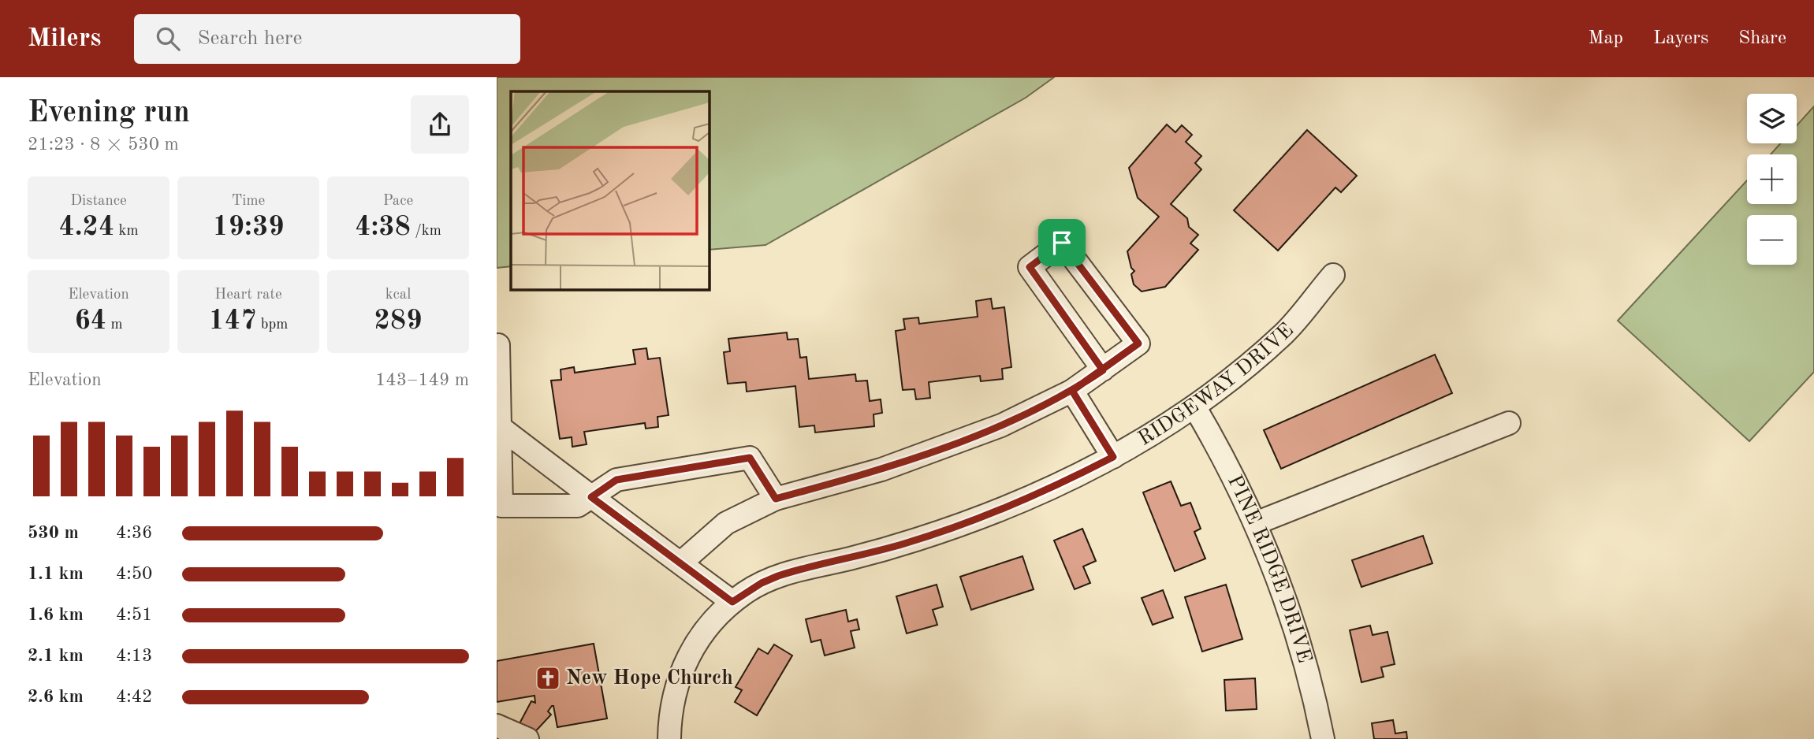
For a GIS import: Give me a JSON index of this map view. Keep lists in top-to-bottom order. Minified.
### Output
{"streets":{"street":["RIDGEWAY DRIVE","PINE RIDGE DRIVE"]},"crossings":[["RIDGEWAY DRIVE","PINE RIDGE DRIVE"]],"places":{"church":["New Hope Church"]},"page":{"header":"Milers","search":"Search here","nav":["Map","Layers","Share"],"heading":["Evening run","21:23 · 8 × 530 m"],"map_buttons":["+","−"],"stats":[["Distance","4.24 km"],["Time","19:39"],["Pace","4:38 /km"],["Elevation","64 m"],["Heart rate","147 bpm"],["kcal","289"]],"chart":["Elevation","143–149 m"],"list":[{"name":"530 m","note":"4:36"},{"name":"1.1 km","note":"4:50"},{"name":"1.6 km","note":"4:51"},{"name":"2.1 km","note":"4:13"},{"name":"2.6 km","note":"4:42"}]}}
